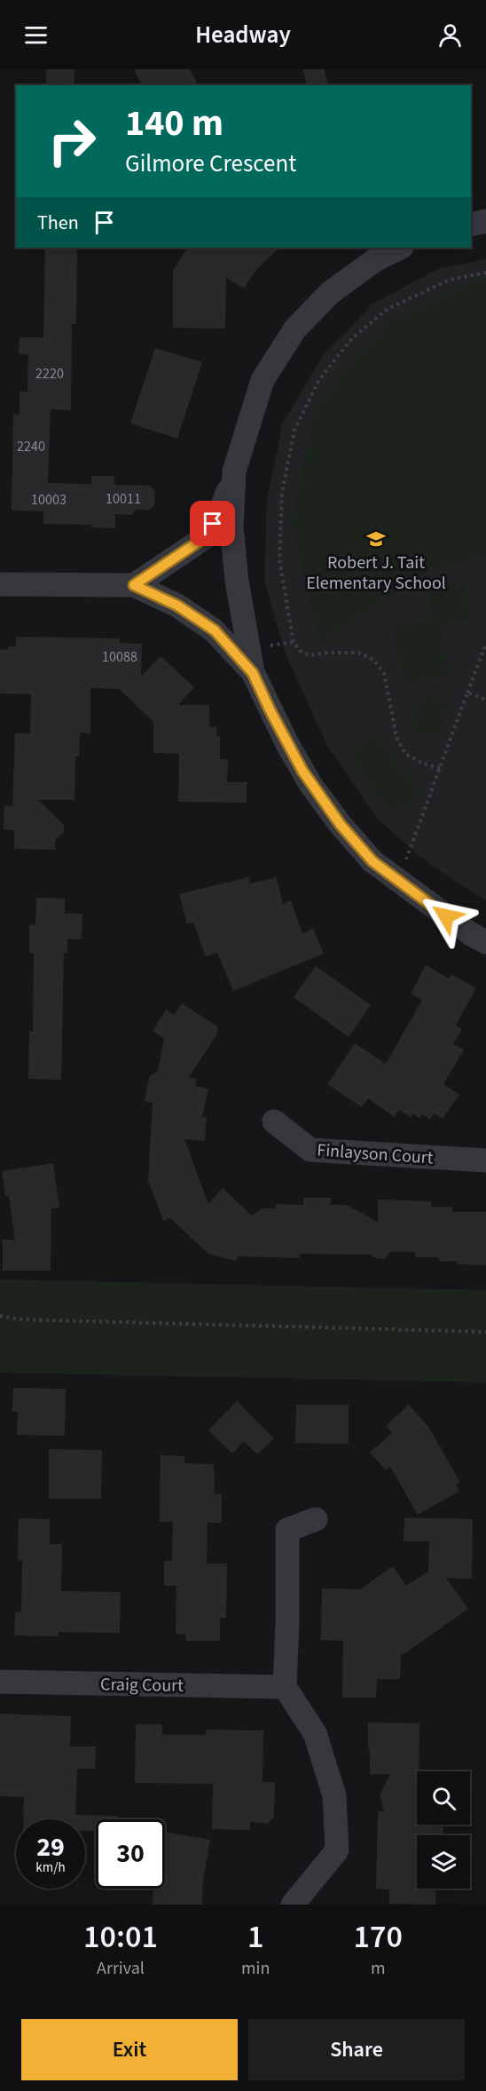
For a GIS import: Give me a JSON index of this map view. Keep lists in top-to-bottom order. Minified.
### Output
{"streets":{"street":["Finlayson Court","Craig Court"]},"places":{"school or university":["Robert J. Tait Elementary School"]},"house_numbers":["2220","2240","10011","10003","10088"],"page":{"header":"Headway","turn":["140 m","Gilmore Crescent"],"then":"Then","speed":"29 km/h","limit":"30","eta":["10:01","Arrival","1","min","170","m"],"buttons":["Exit","Share"]}}
